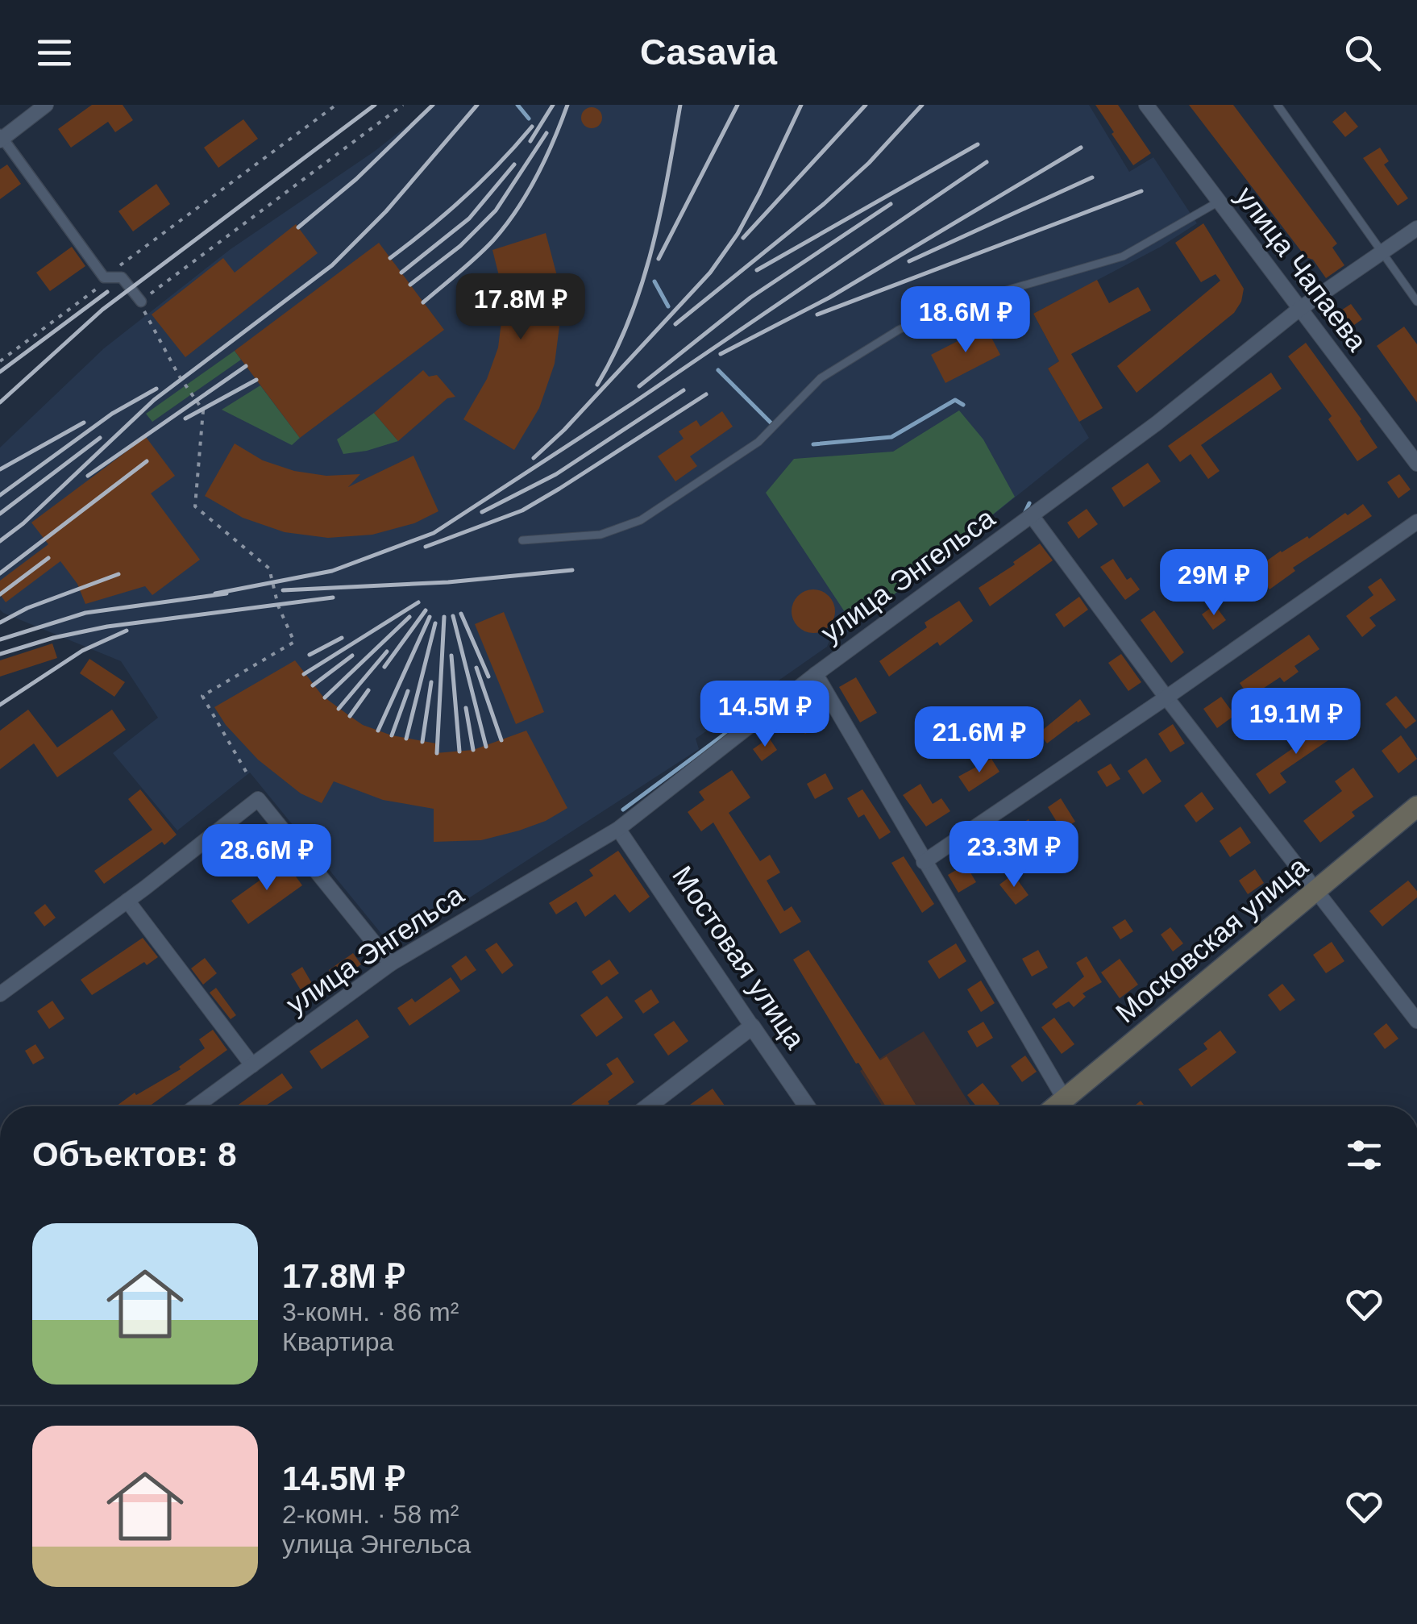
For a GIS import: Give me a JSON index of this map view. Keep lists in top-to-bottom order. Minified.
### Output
{"streets":{"main road":["Московская улица"],"street":["улица Чапаева","улица Энгельса","Мостовая улица"]},"crossings":[["улица Чапаева","улица Энгельса"],["улица Энгельса","Мостовая улица"]],"page":{"header":"Casavia","price":["17.8M ₽","18.6M ₽","29M ₽","14.5M ₽","19.1M ₽","21.6M ₽","23.3M ₽","28.6M ₽"],"heading":"Объектов: 8","list":[{"name":"17.8M ₽","note":"3-комн. · 86 m² · Квартира"},{"name":"14.5M ₽","note":"2-комн. · 58 m² · улица Энгельса"}]}}
